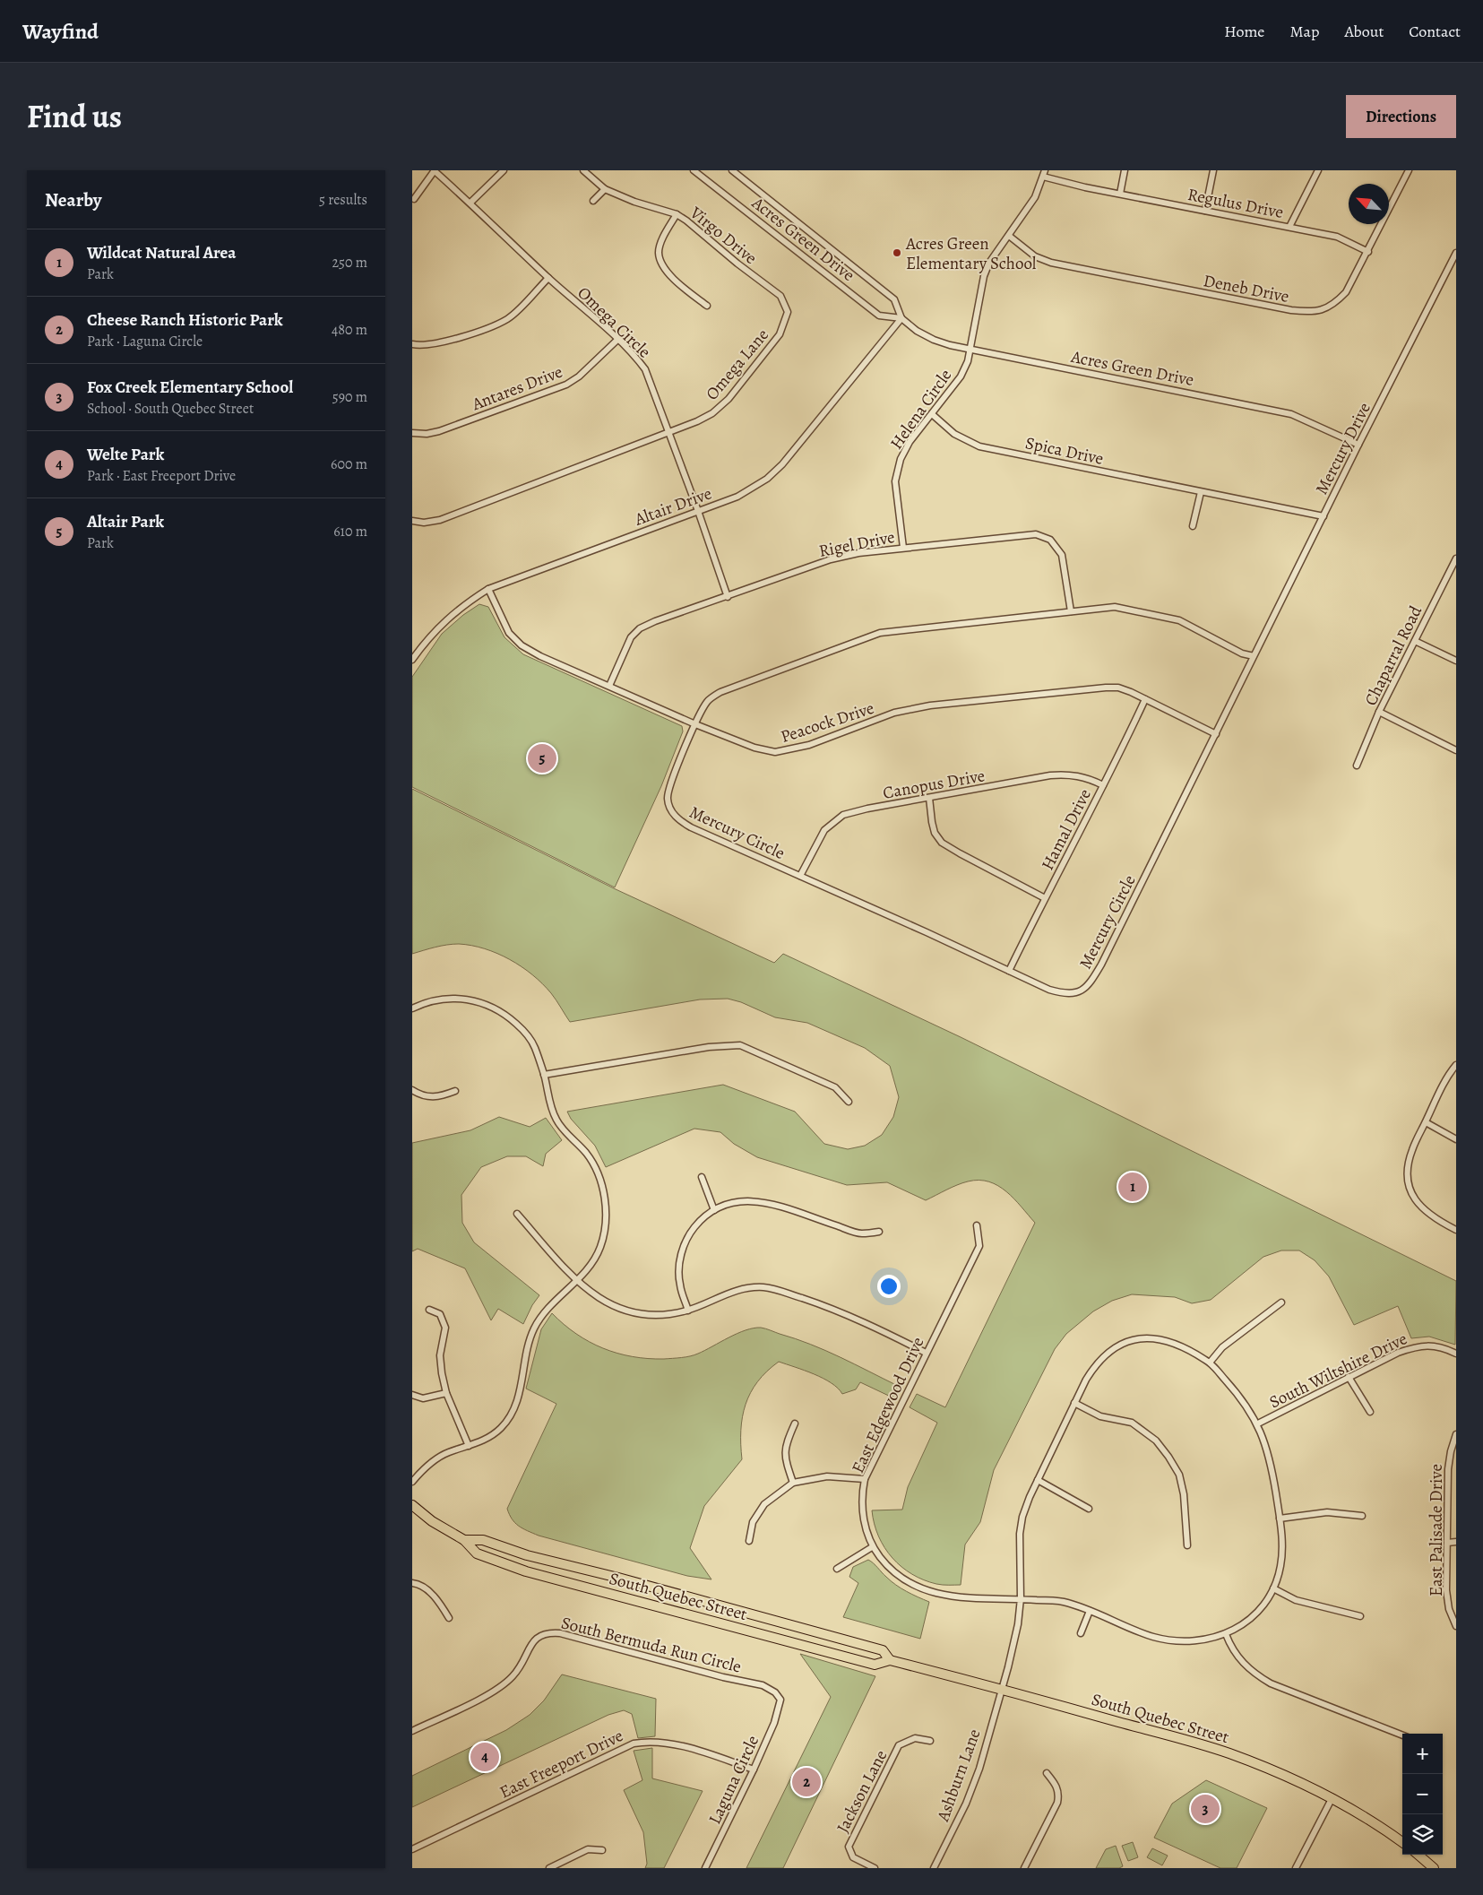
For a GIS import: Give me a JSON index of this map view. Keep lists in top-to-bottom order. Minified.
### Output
{"streets":{"main road":["South Quebec Street"],"street":["Regulus Drive","Virgo Drive","Acres Green Drive","Deneb Drive","Omega Circle","Omega Lane","Antares Drive","Helena Circle","Mercury Drive","Spica Drive","Altair Drive","Rigel Drive","Chaparral Road","Peacock Drive","Canopus Drive","Hamal Drive","Mercury Circle","South Wiltshire Drive","East Edgewood Drive","East Palisade Drive","South Bermuda Run Circle","East Freeport Drive","Ashburn Lane","Laguna Circle","Jackson Lane"]},"crossings":[["Regulus Drive","Deneb Drive"],["Regulus Drive","Helena Circle"],["Virgo Drive","Omega Lane"],["Acres Green Drive","Helena Circle"],["Acres Green Drive","Mercury Drive"],["Acres Green Drive","Altair Drive"],["Deneb Drive","Helena Circle"],["Omega Circle","Omega Lane"],["Omega Circle","Antares Drive"],["Omega Circle","Altair Drive"],["Omega Circle","Rigel Drive"],["Helena Circle","Spica Drive"],["Helena Circle","Rigel Drive"],["Mercury Drive","Spica Drive"],["Mercury Drive","Mercury Circle"],["Altair Drive","Peacock Drive"],["Rigel Drive","Peacock Drive"],["Rigel Drive","Mercury Circle"],["Peacock Drive","Hamal Drive"],["Peacock Drive","Mercury Circle"],["Canopus Drive","Hamal Drive"],["Canopus Drive","Mercury Circle"],["Hamal Drive","Mercury Circle"],["South Wiltshire Drive","East Edgewood Drive"],["East Edgewood Drive","Ashburn Lane"],["South Quebec Street","Ashburn Lane"],["South Bermuda Run Circle","Laguna Circle"],["East Freeport Drive","Laguna Circle"]],"places":["Acres Green Elementary School"],"north":"top left","page":{"header":"Wayfind","nav":["Home","Map","About","Contact"],"title":"Find us","buttons":"Directions","heading":["Nearby","5 results"],"list":[{"mark":"1","name":"Wildcat Natural Area","note":"Park","value":"250 m"},{"mark":"2","name":"Cheese Ranch Historic Park","note":"Park · Laguna Circle","value":"480 m"},{"mark":"3","name":"Fox Creek Elementary School","note":"School · South Quebec Street","value":"590 m"},{"mark":"4","name":"Welte Park","note":"Park · East Freeport Drive","value":"600 m"},{"mark":"5","name":"Altair Park","note":"Park","value":"610 m"}],"pins":["5","1","4","2","3"],"map_buttons":["+","−"]}}
